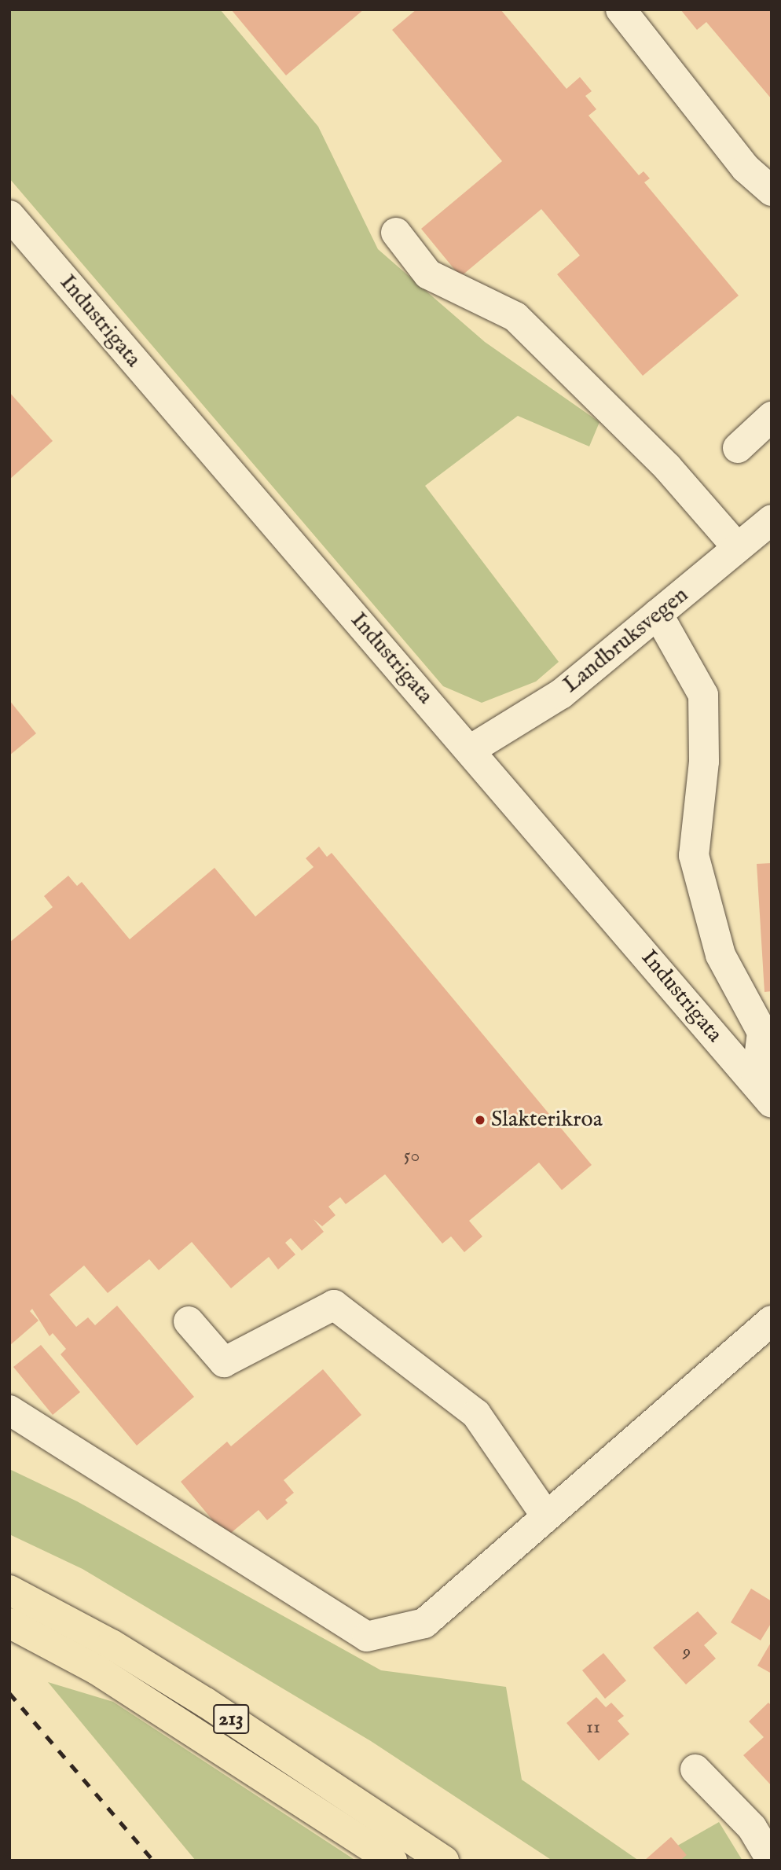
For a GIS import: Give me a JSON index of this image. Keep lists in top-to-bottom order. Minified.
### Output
{"streets":{"main road":["213"],"street":["Industrigata","Landbruksvegen"]},"crossings":[["Industrigata","Landbruksvegen"]],"places":["Slakterikroa"],"house_numbers":["50","9","11"]}
